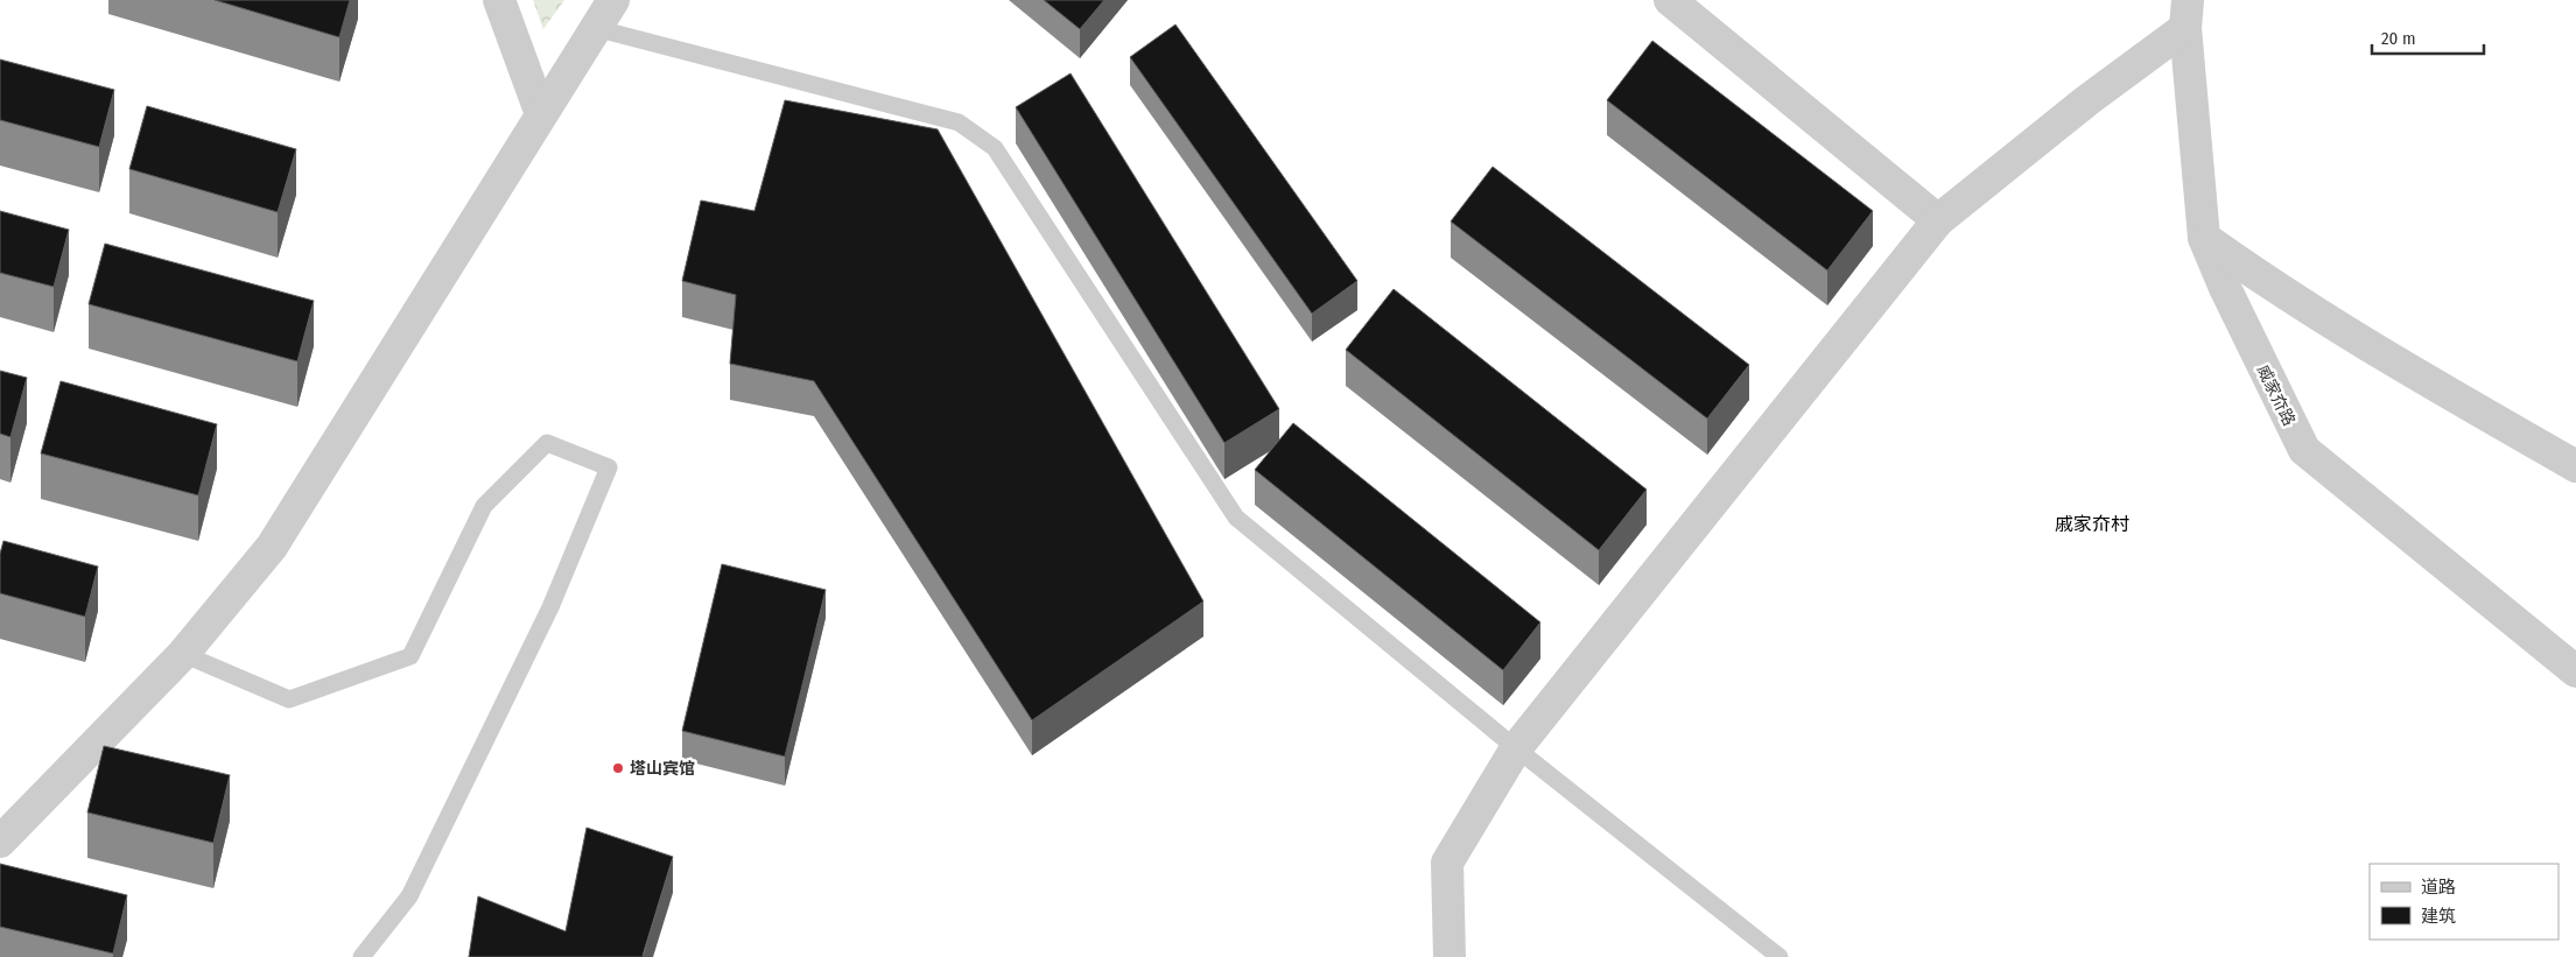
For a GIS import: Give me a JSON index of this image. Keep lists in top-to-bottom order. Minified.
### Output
{"streets":{"street":["威家夼路"]},"districts":["戚家夼村"],"places":["塔山宾馆"],"legend":["道路","建筑"],"scale_bar":"20 m"}
